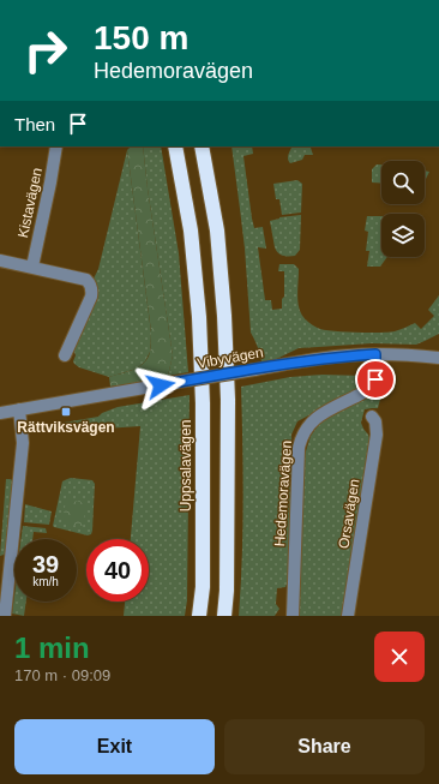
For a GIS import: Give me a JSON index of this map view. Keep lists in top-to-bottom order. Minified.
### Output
{"streets":{"highway":["Uppsalavägen"],"street":["Kistavägen","Vibyvägen","Hedemoravägen","Orsavägen"]},"crossings":[["Vibyvägen","Hedemoravägen"]],"places":{"transit":["Rättviksvägen"]},"page":{"turn":["150 m","Hedemoravägen"],"then":"Then","speed":"39 km/h","limit":"40","heading":["1 min","170 m · 09:09"],"buttons":["Exit","Share"]}}
